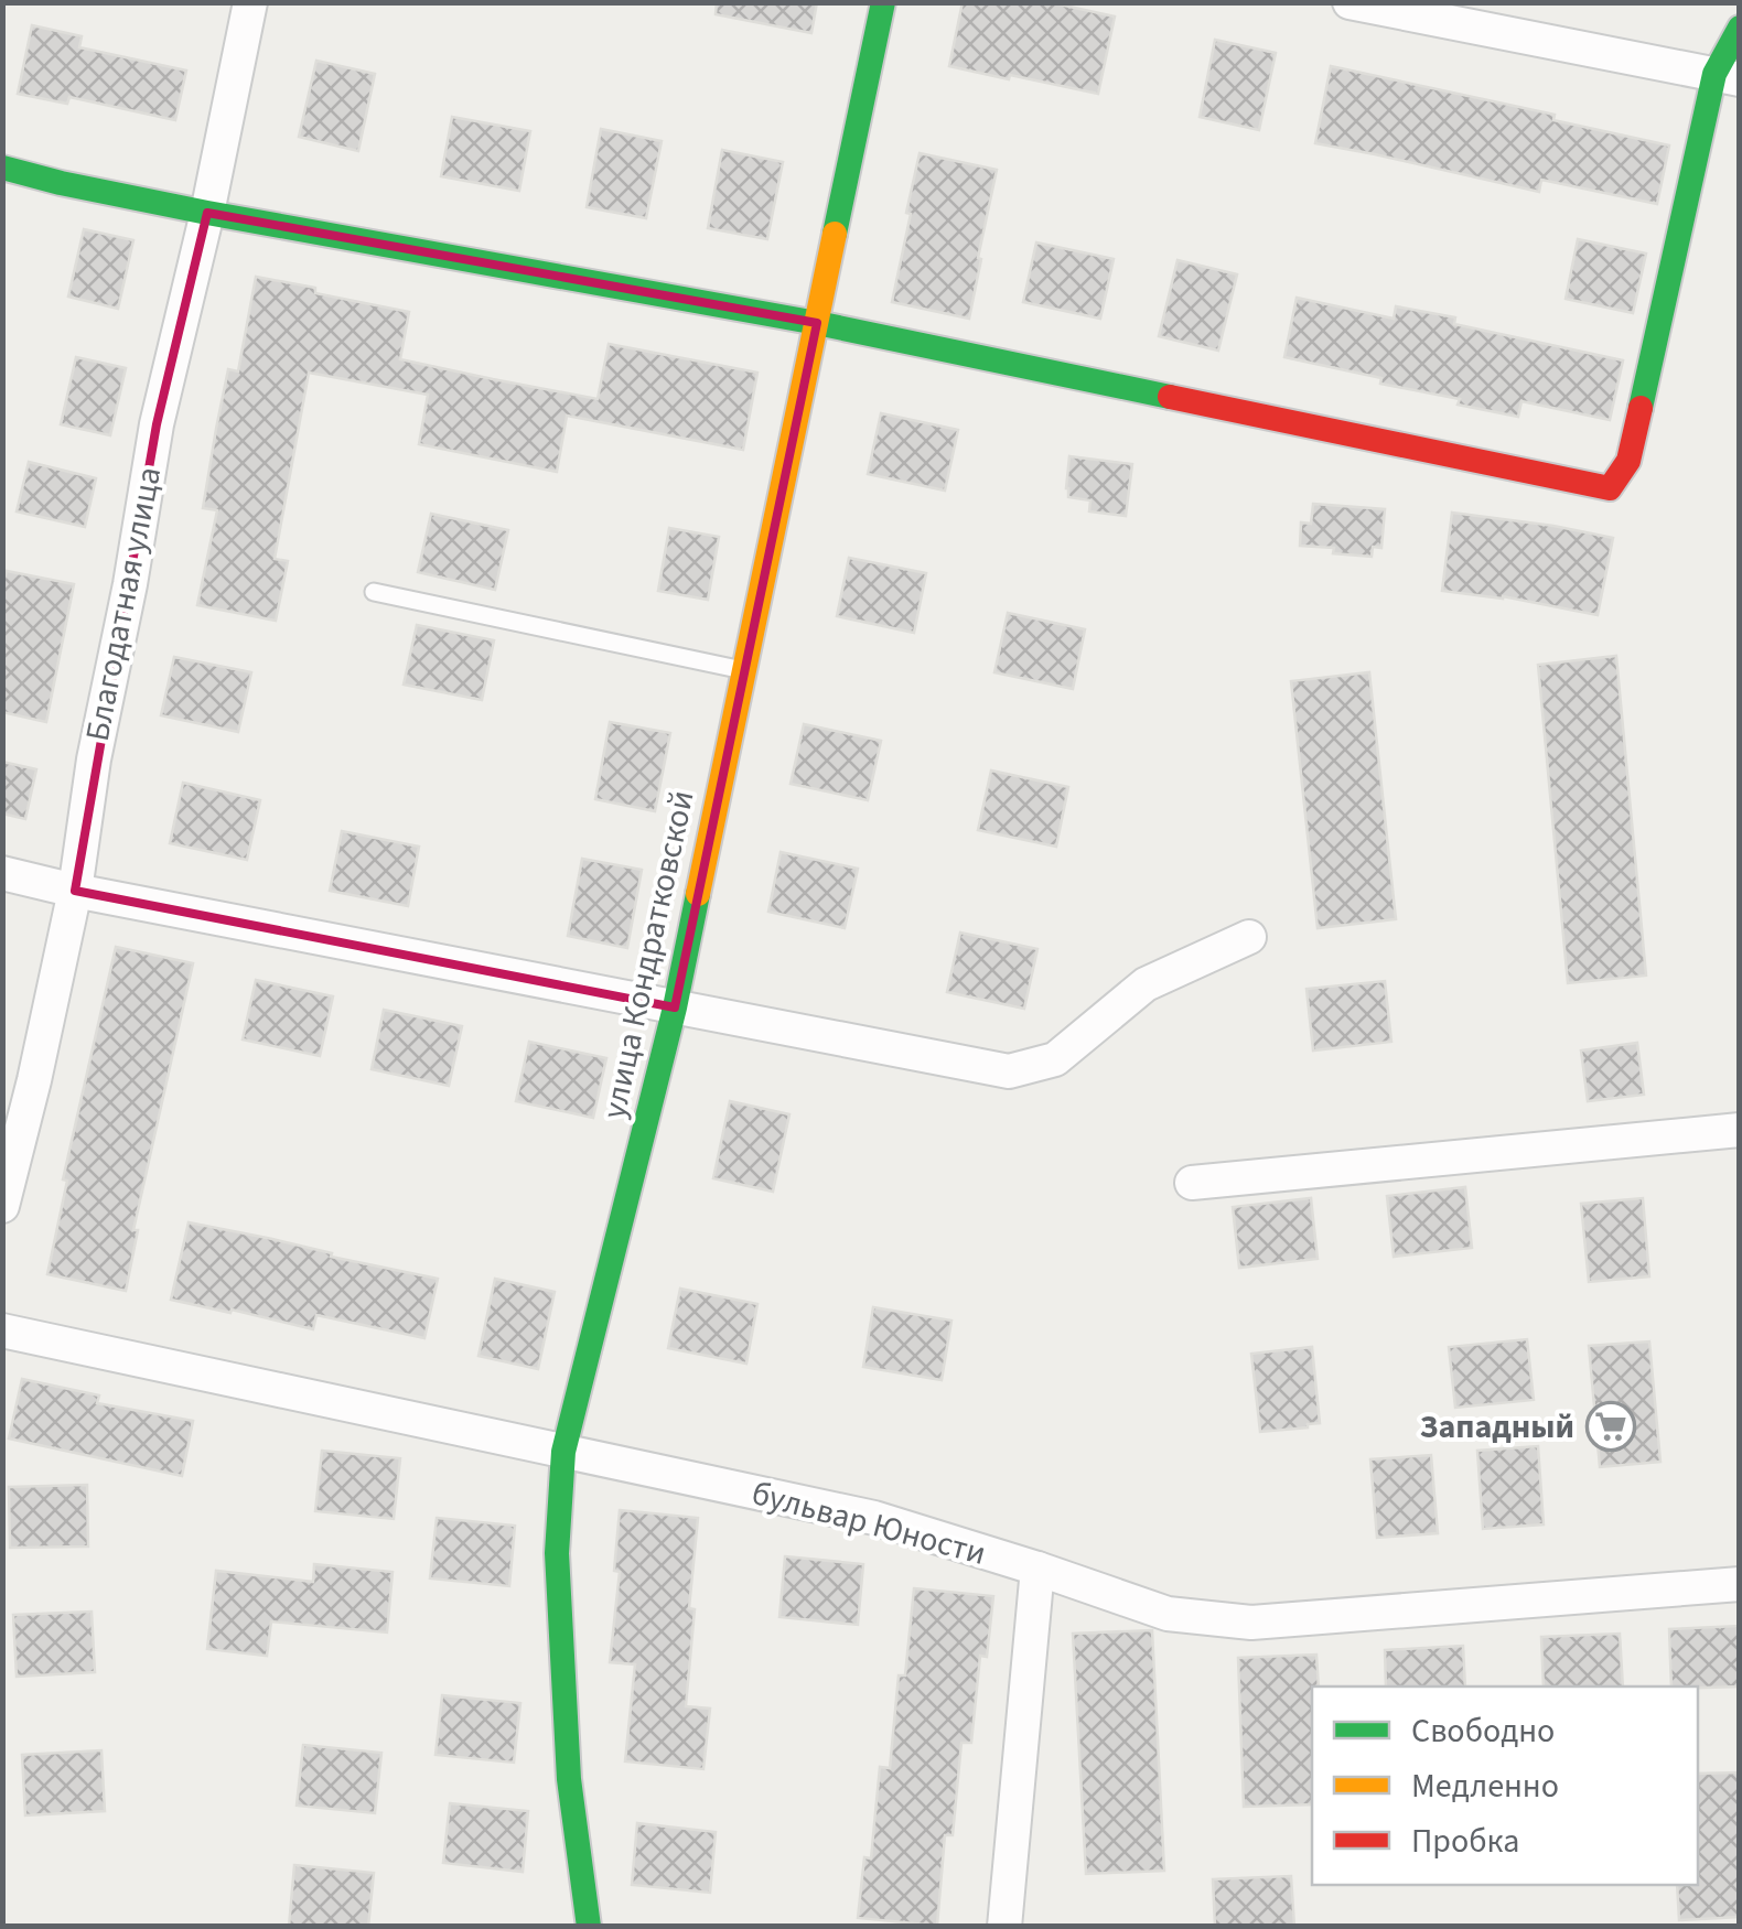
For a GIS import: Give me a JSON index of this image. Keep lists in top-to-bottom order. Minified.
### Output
{"streets":{"street":["Благодатная улица","улица Кондратковской","бульвар Юности"]},"crossings":[["улица Кондратковской","бульвар Юности"]],"places":{"supermarket":["Западный"]},"legend":["Свободно","Медленно","Пробка"]}
